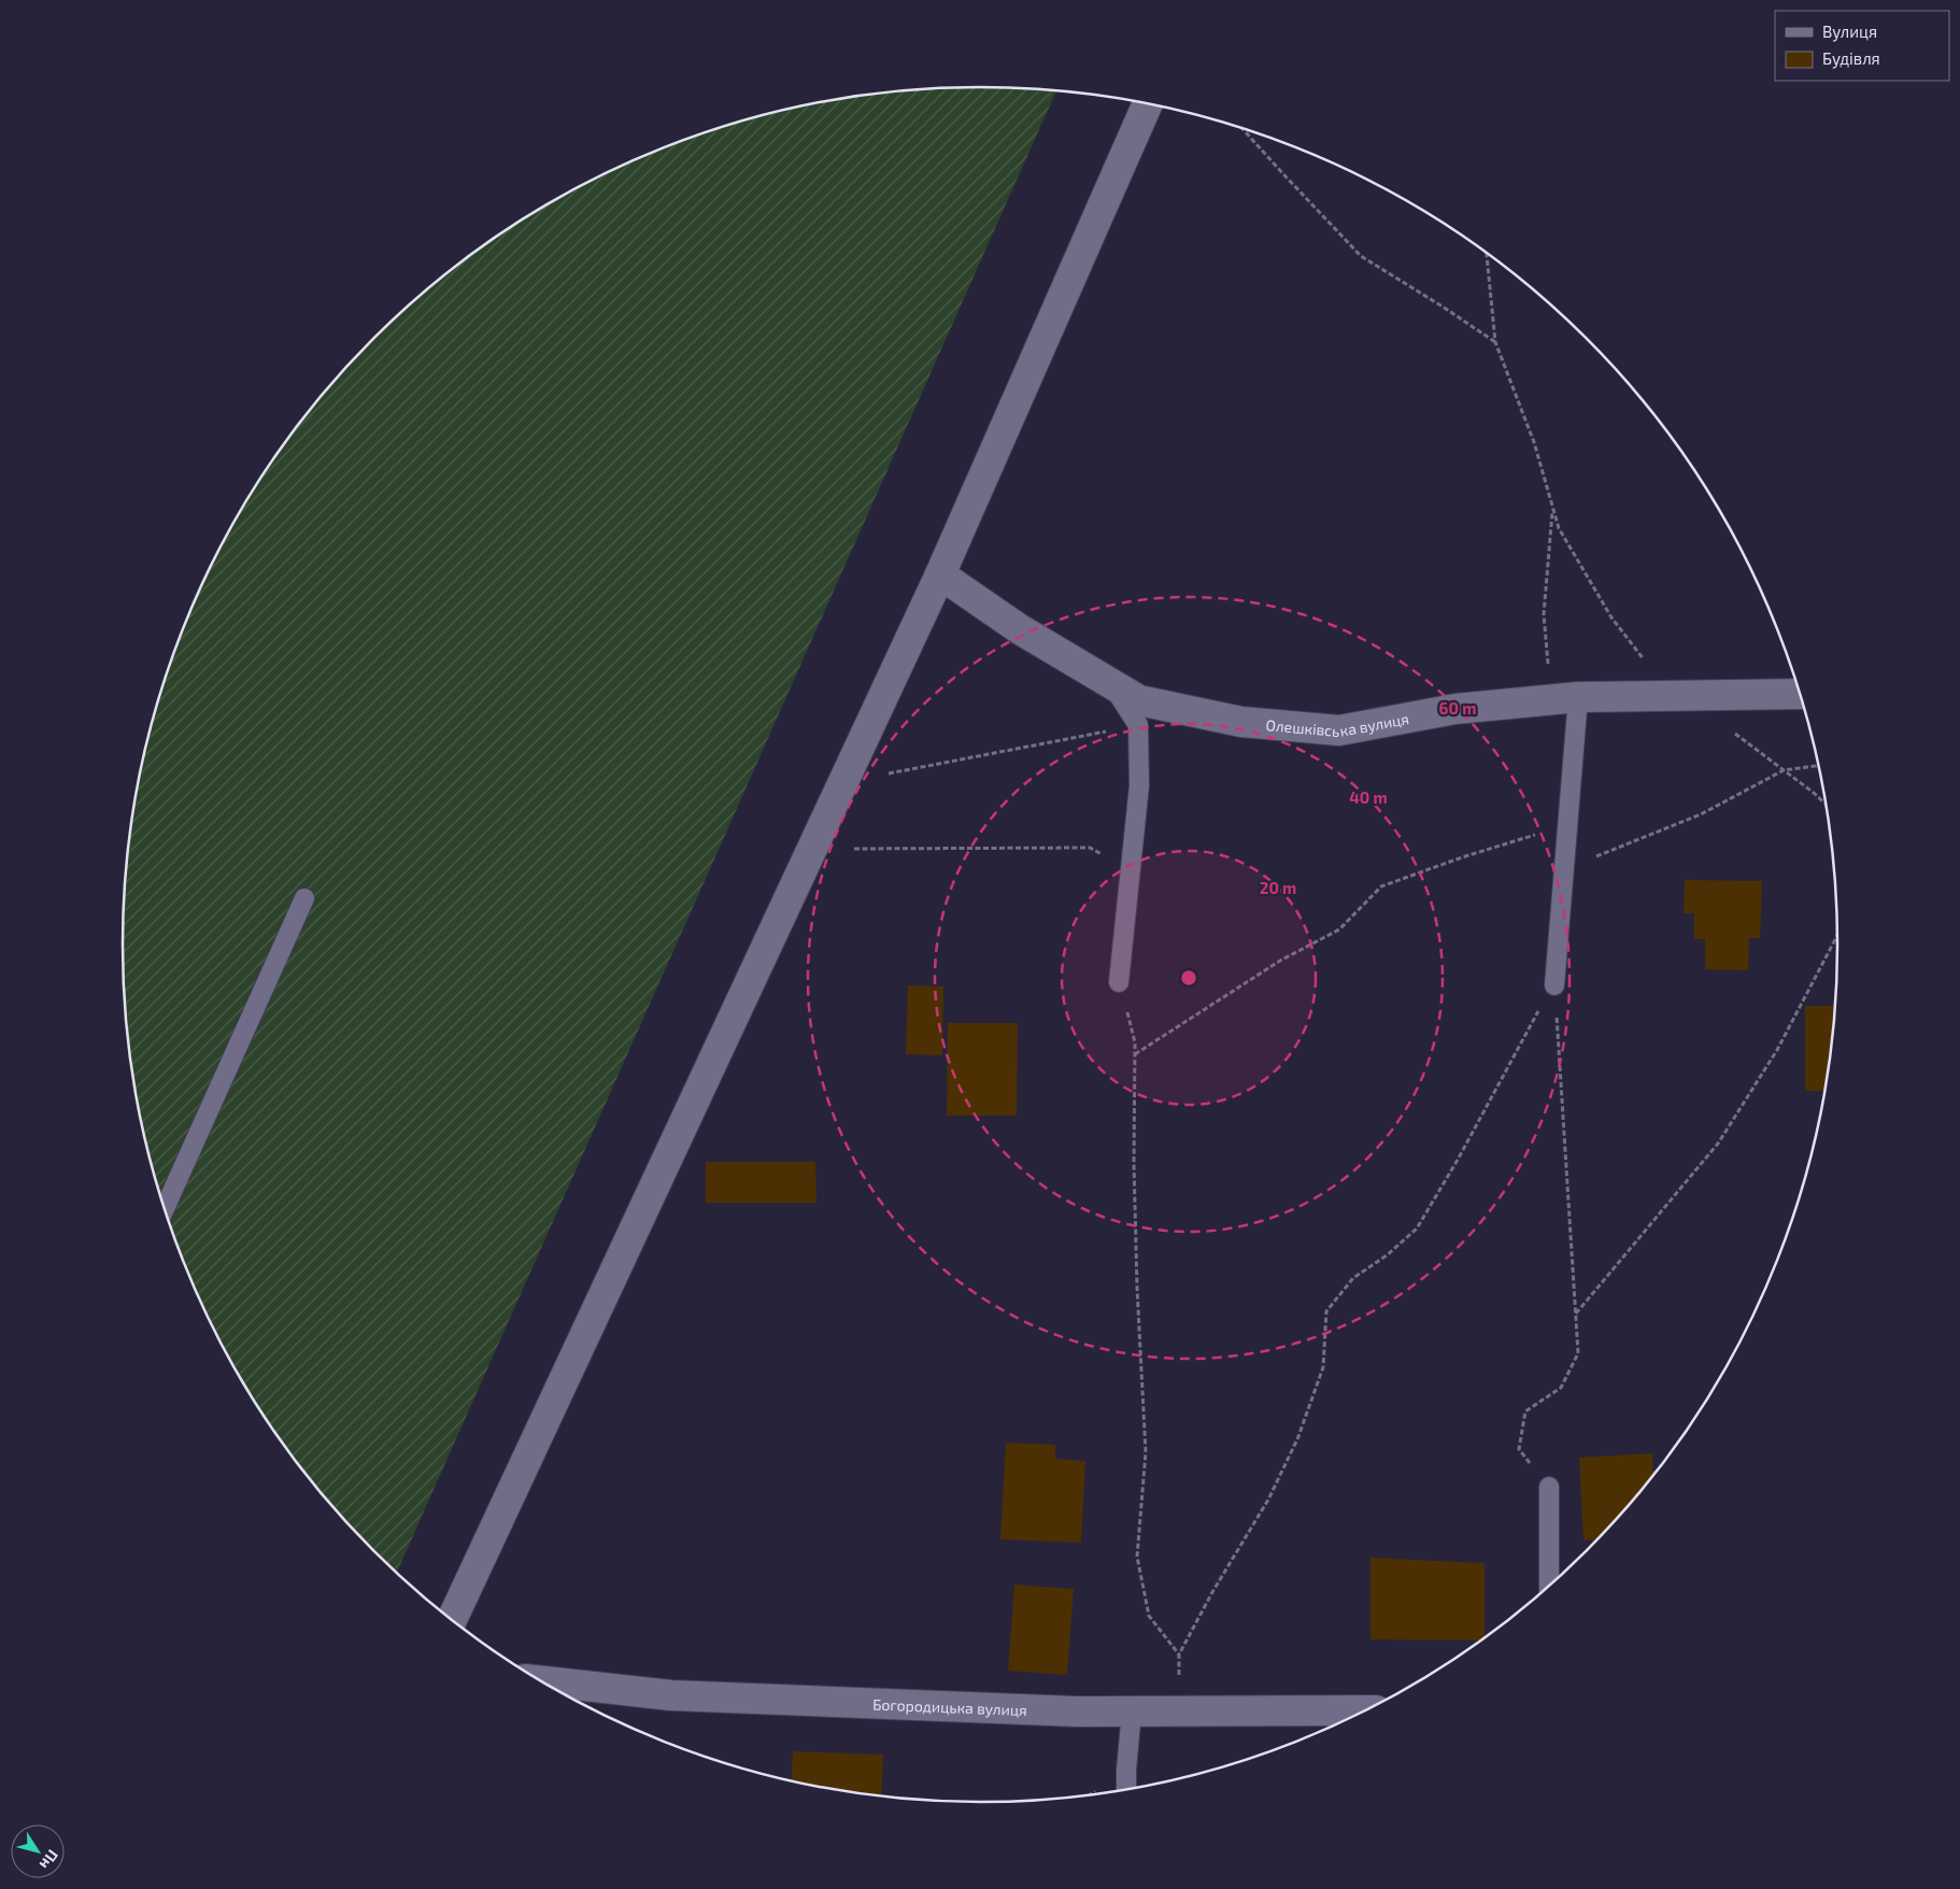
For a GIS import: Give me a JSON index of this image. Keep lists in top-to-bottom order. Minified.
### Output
{"streets":{"street":["Олешківська вулиця","Богородицька вулиця"]},"legend":["Вулиця","Будівля"],"north":"bottom right","rings":["60 m","40 m","20 m"]}
